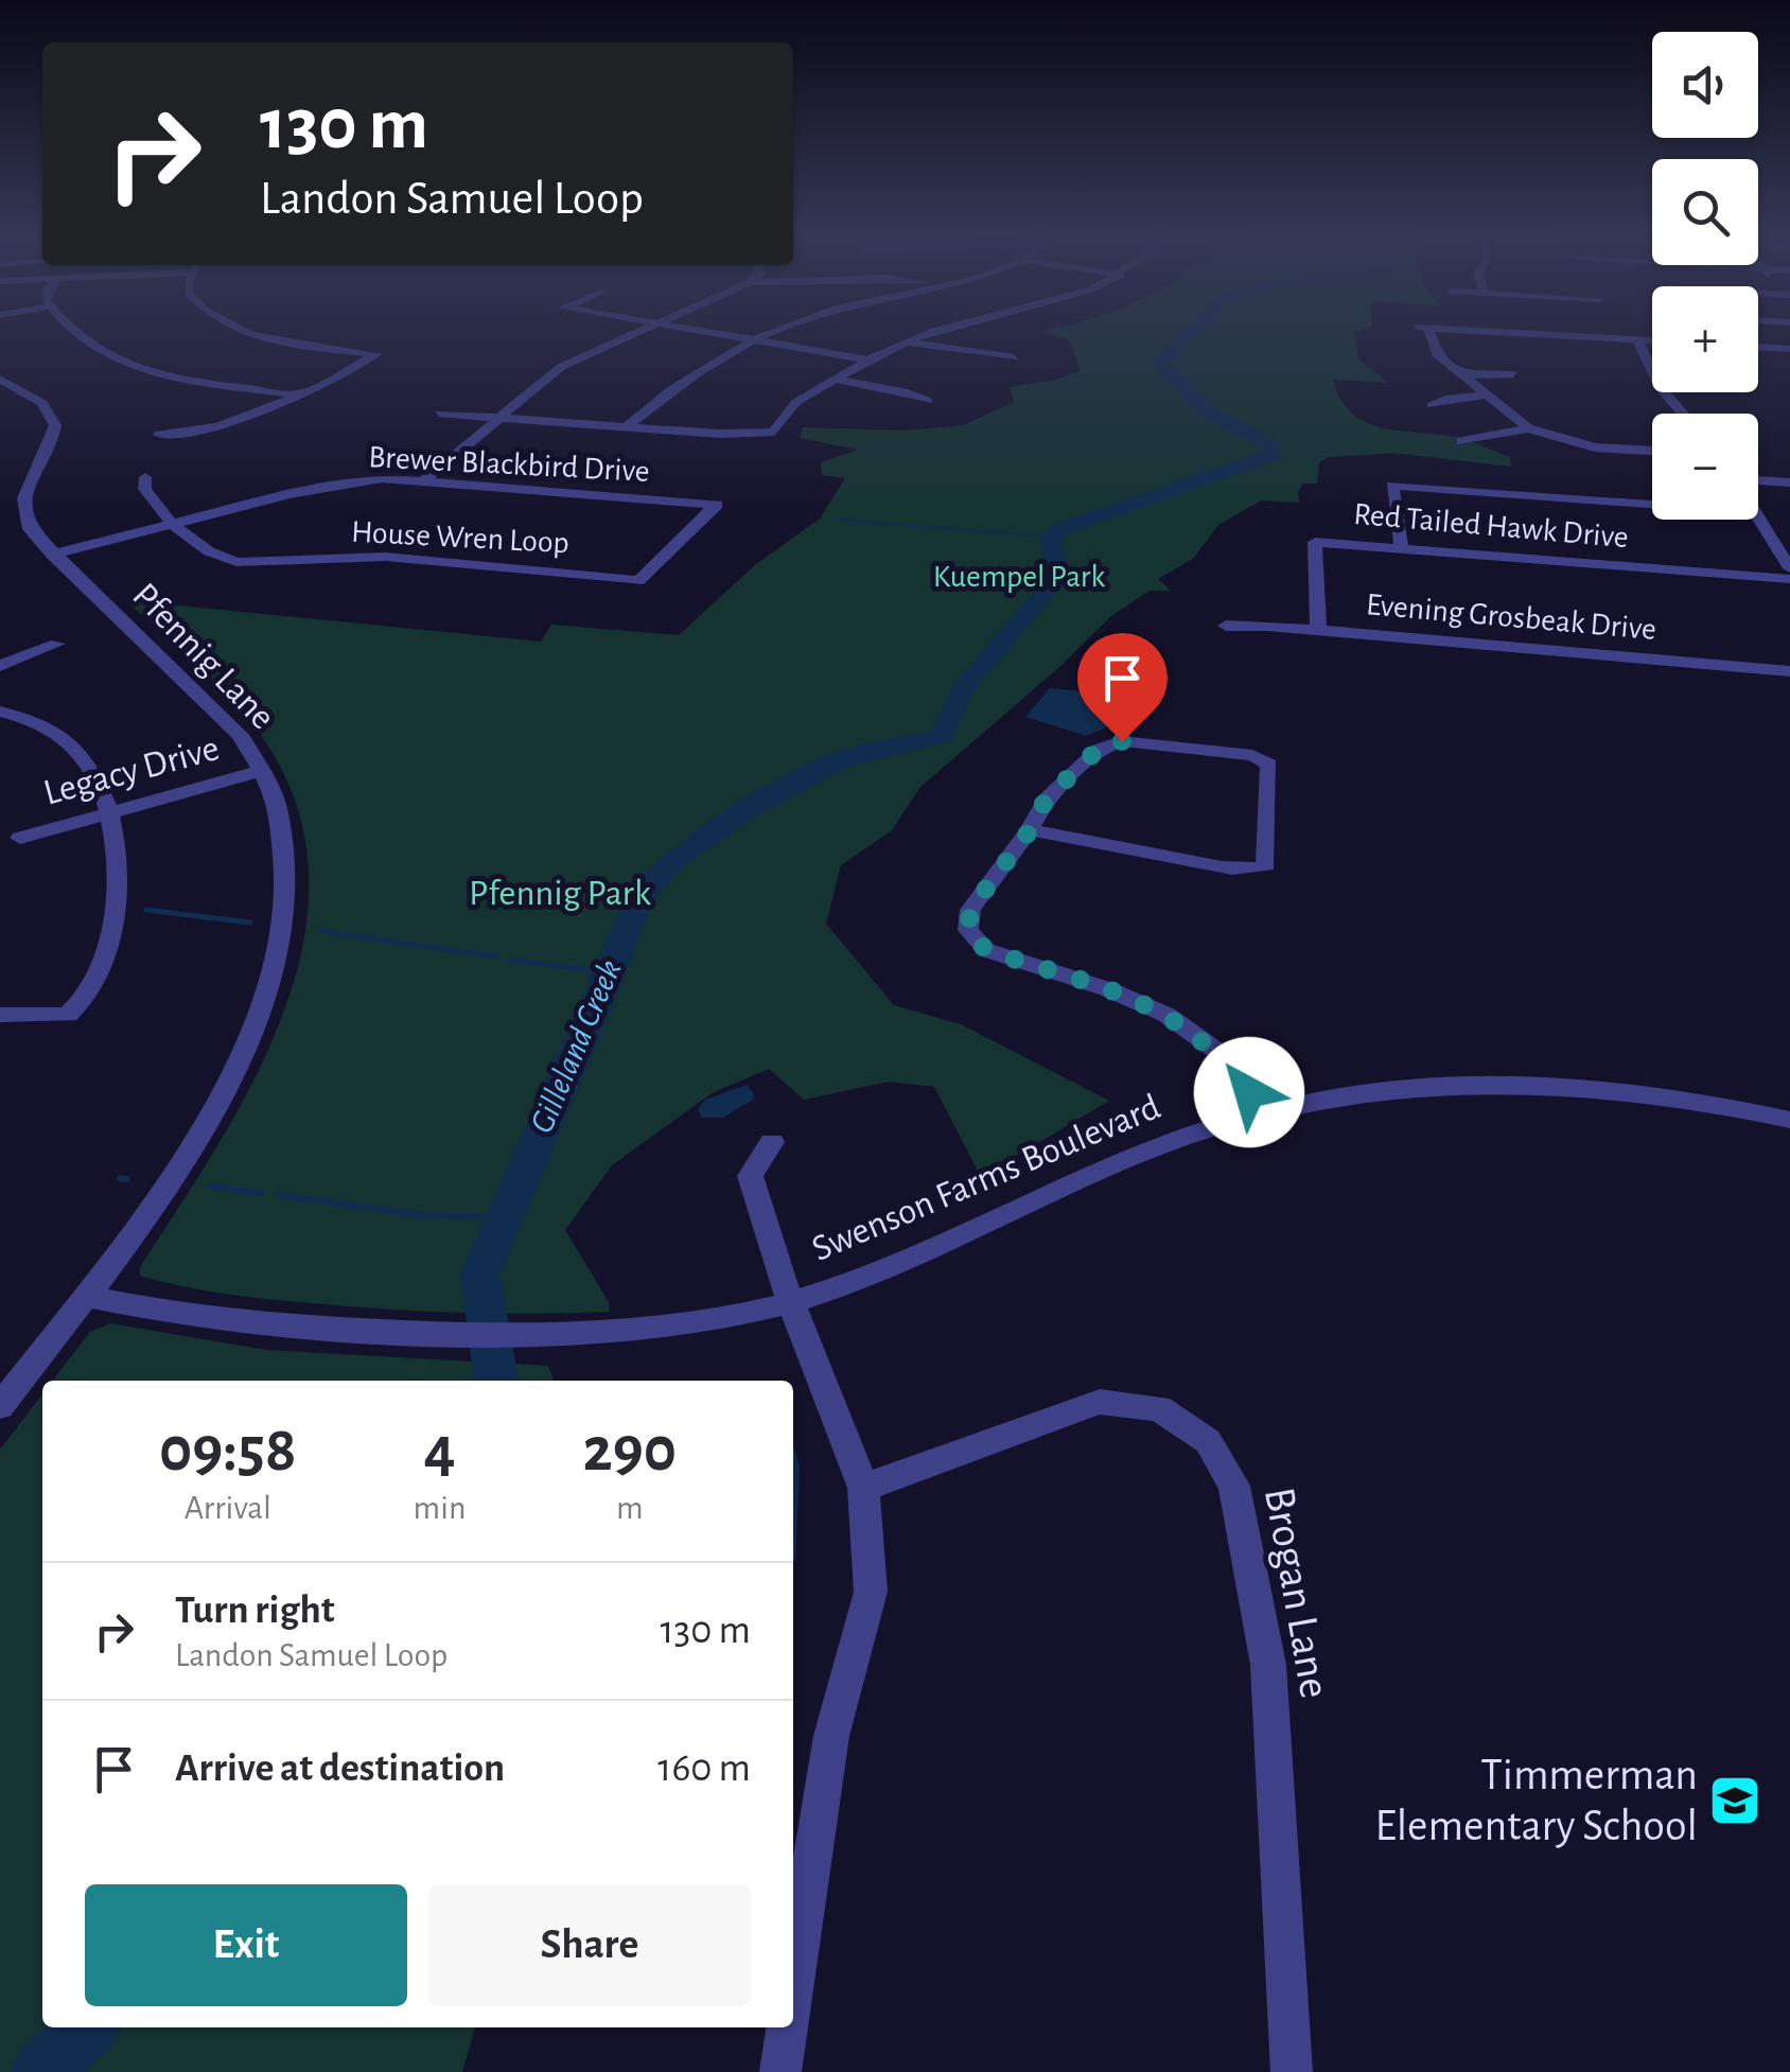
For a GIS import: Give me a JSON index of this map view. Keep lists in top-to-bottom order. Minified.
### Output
{"streets":{"street":["Brewer Blackbird Drive","Red Tailed Hawk Drive","House Wren Loop","Evening Grosbeak Drive","Pfennig Lane","Legacy Drive","Swenson Farms Boulevard","Brogan Lane"]},"crossings":[["Brewer Blackbird Drive","House Wren Loop"],["Brewer Blackbird Drive","Pfennig Lane"],["Red Tailed Hawk Drive","Evening Grosbeak Drive"],["Pfennig Lane","Legacy Drive"],["Pfennig Lane","Swenson Farms Boulevard"]],"water":["Gilleland Creek"],"parks":["Kuempel Park","Pfennig Park"],"places":{"school or university":["Timmerman Elementary School"]},"page":{"map_buttons":["+","−"],"turn":["130 m","Landon Samuel Loop"],"eta":["09:58","Arrival","4","min","290","m"],"list":[{"name":"Turn right","note":"Landon Samuel Loop","value":"130 m"},{"name":"Arrive at destination","value":"160 m"}],"buttons":["Exit","Share"]}}
